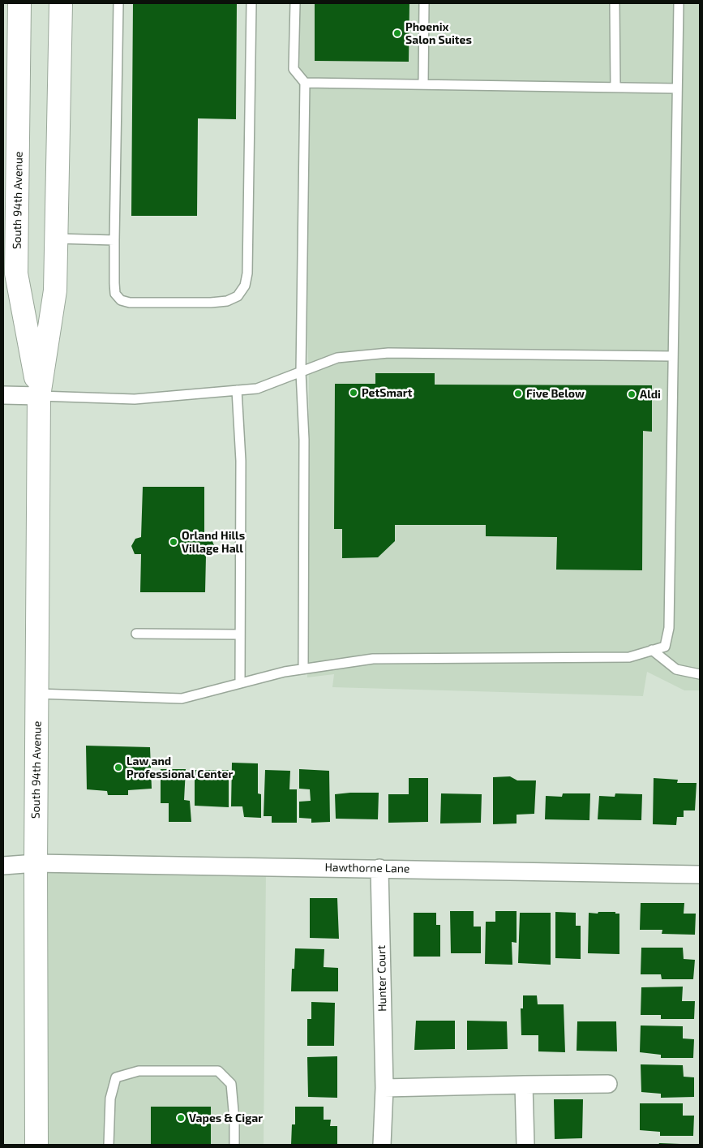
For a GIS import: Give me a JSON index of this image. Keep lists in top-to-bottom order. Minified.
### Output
{"streets":{"street":["South 94th Avenue","Hawthorne Lane","Hunter Court"]},"crossings":[["South 94th Avenue","Hawthorne Lane"],["Hawthorne Lane","Hunter Court"]],"places":["Phoenix Salon Suites","PetSmart","Five Below","Aldi","Orland Hills Village Hall","Law and Professional Center","Vapes & Cigar"]}
